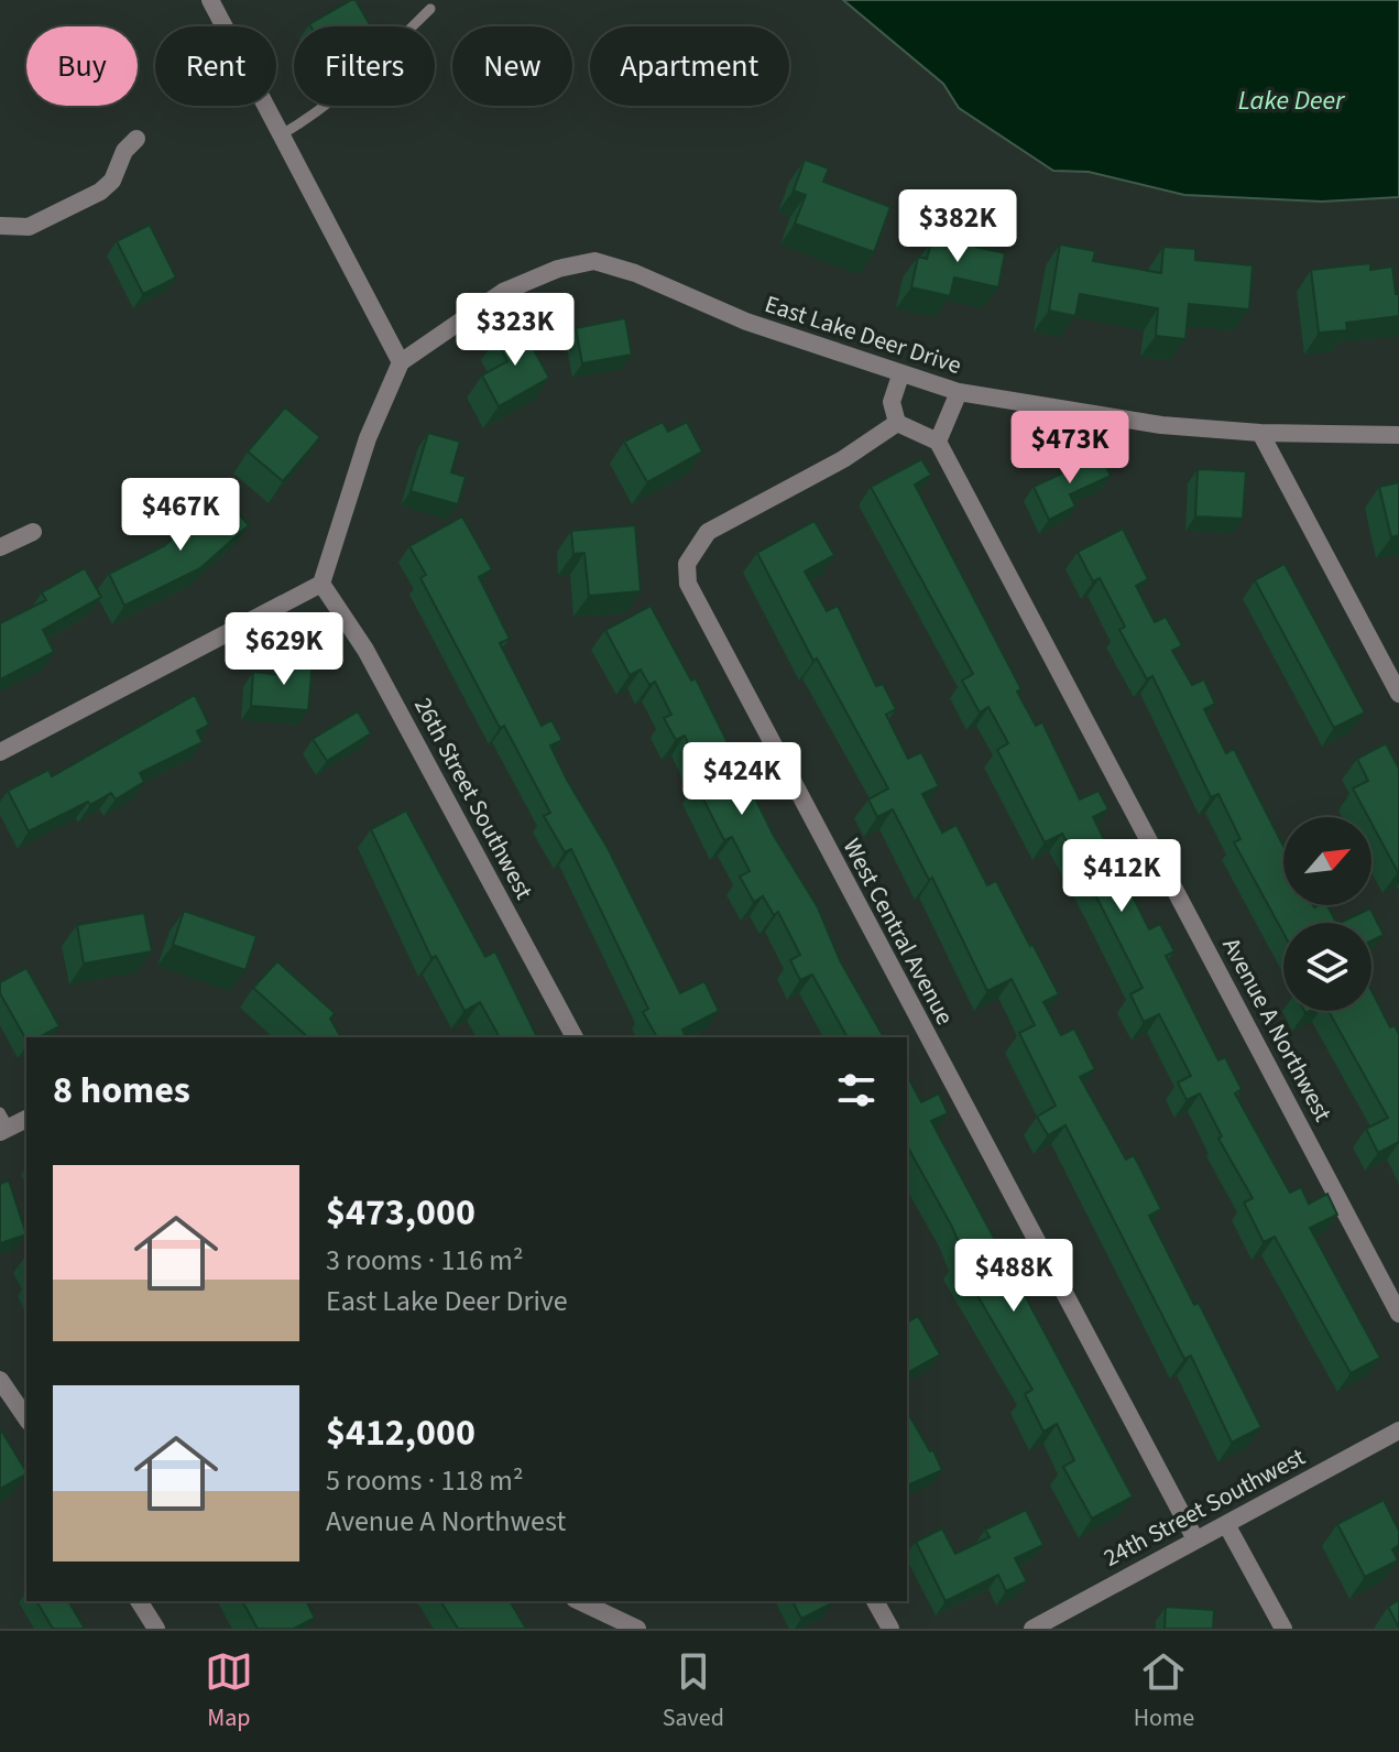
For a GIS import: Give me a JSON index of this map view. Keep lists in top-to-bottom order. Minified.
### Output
{"streets":{"street":["East Lake Deer Drive","26th Street Southwest","West Central Avenue","Avenue A Northwest","24th Street Southwest"]},"crossings":[["West Central Avenue","24th Street Southwest"]],"water":["Lake Deer"],"north":"top right","page":{"chip":["Buy","Rent","Filters","New","Apartment"],"price":["$382K","$323K","$473K","$467K","$629K","$424K","$412K","$488K"],"heading":"8 homes","list":[{"name":"$473,000","note":"3 rooms · 116 m² · East Lake Deer Drive"},{"name":"$412,000","note":"5 rooms · 118 m² · Avenue A Northwest"}],"tabs":["Map","Saved","Home"]}}
